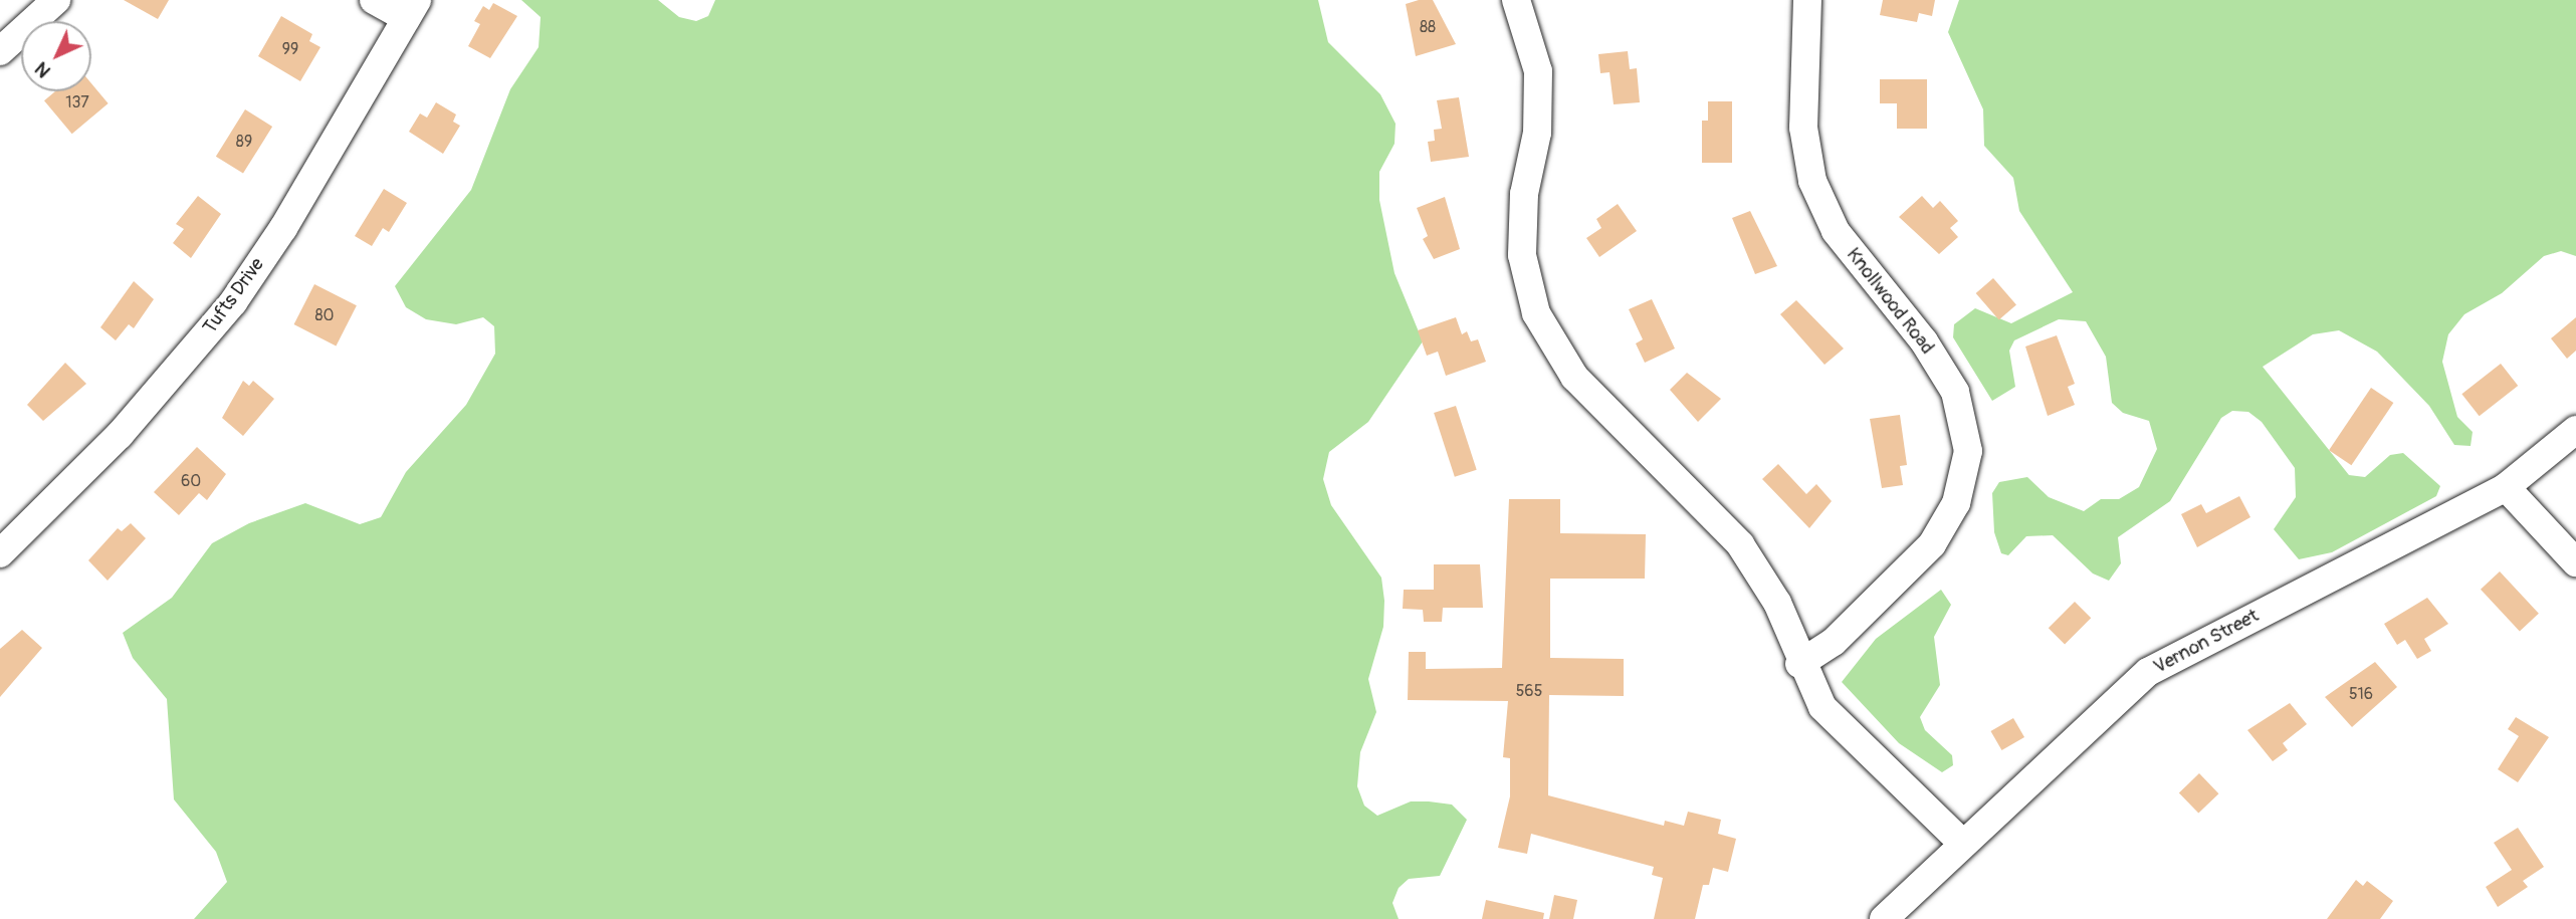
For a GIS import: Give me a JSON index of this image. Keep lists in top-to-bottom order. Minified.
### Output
{"streets":{"street":["Tufts Drive","Knollwood Road","Vernon Street"]},"house_numbers":["88","99","137","89","80","60","565","516"],"north":"bottom left"}
